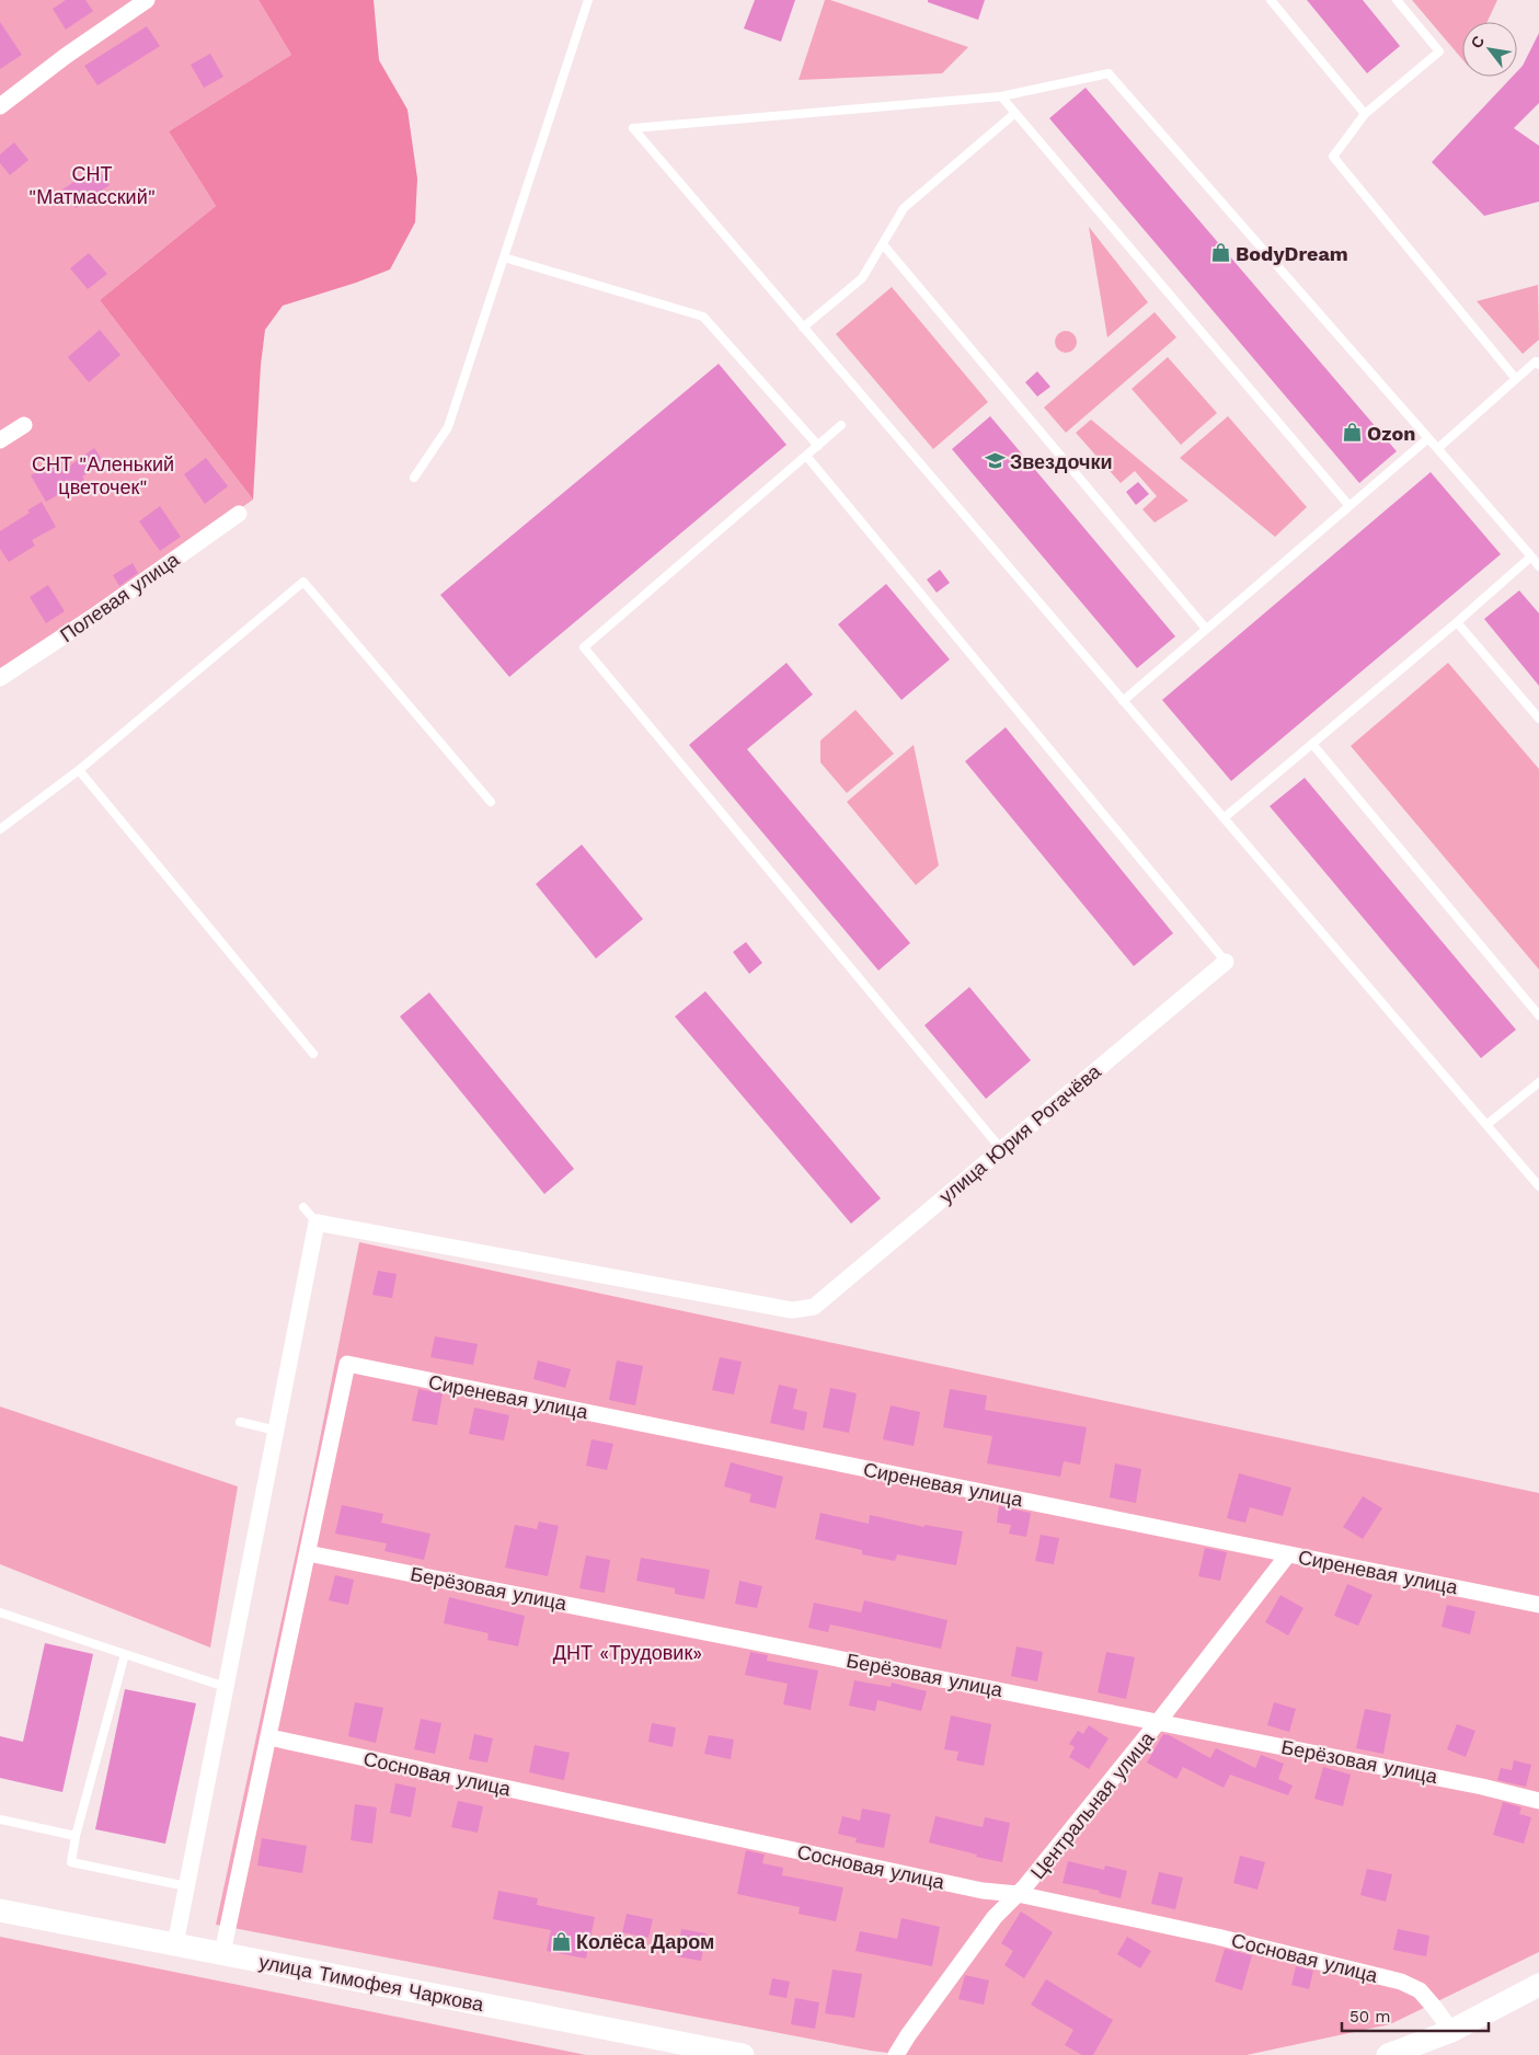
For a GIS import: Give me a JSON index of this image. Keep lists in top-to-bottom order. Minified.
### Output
{"streets":{"main road":["улица Тимофея Чаркова"],"street":["Полевая улица","улица Юрия Рогачёва","Сиреневая улица","Берёзовая улица","Сосновая улица","Центральная улица"]},"crossings":[["Сиреневая улица","Берёзовая улица"],["Сиреневая улица","Центральная улица"],["Берёзовая улица","Центральная улица"],["Сосновая улица","Центральная улица"]],"parks":["СНТ \"Матмасский\"","СНТ \"Аленький цветочек\"","ДНТ «Трудовик»"],"places":{"shop":["BodyDream","Ozon","Колёса Даром"],"school or university":["Звездочки"]},"scale_bar":"50 m","north":"top left"}
